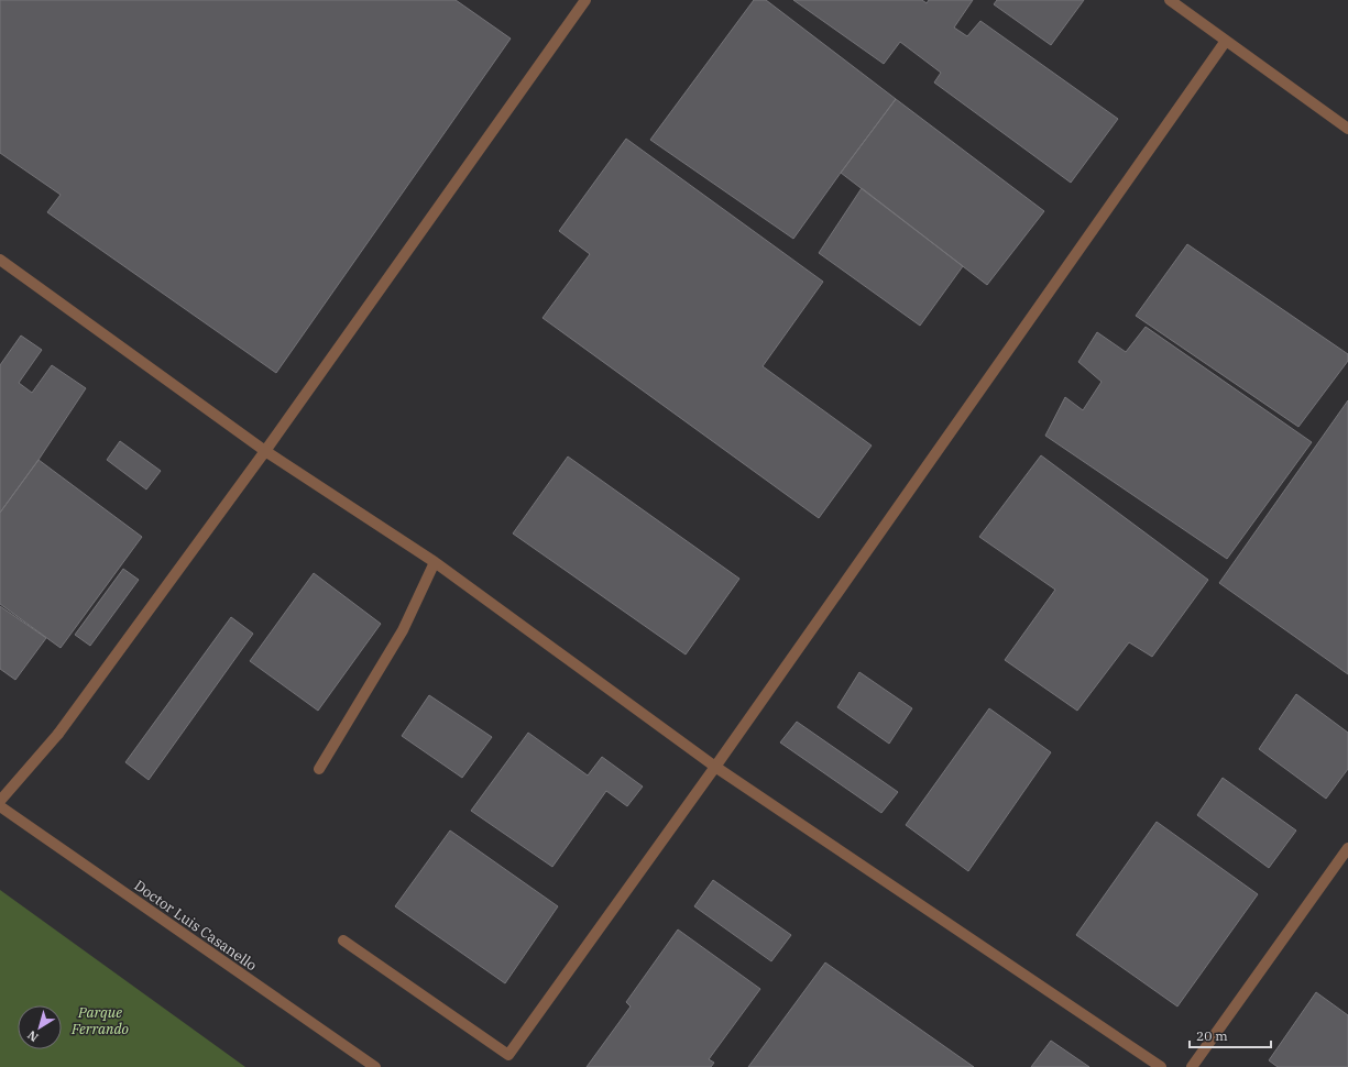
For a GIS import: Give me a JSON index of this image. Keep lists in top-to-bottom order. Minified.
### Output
{"streets":{"street":["Doctor Luis Casanello"]},"parks":["Parque Ferrando"],"scale_bar":"20 m","north":"bottom left"}
